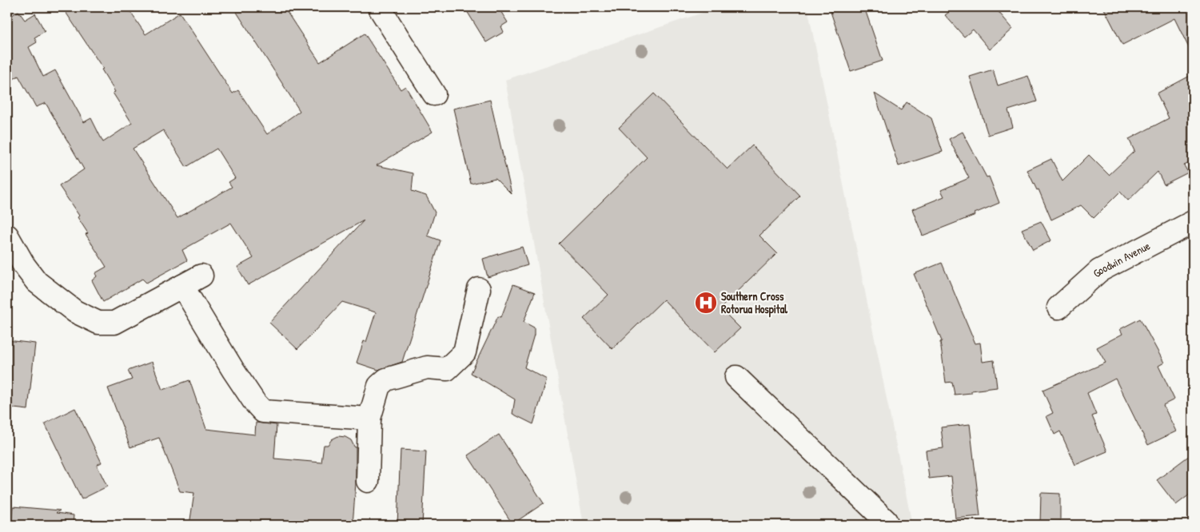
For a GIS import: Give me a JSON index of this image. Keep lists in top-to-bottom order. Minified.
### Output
{"streets":{"street":["Goodwin Avenue"]},"places":{"hospital":["Southern Cross Rotorua Hospital"]}}
